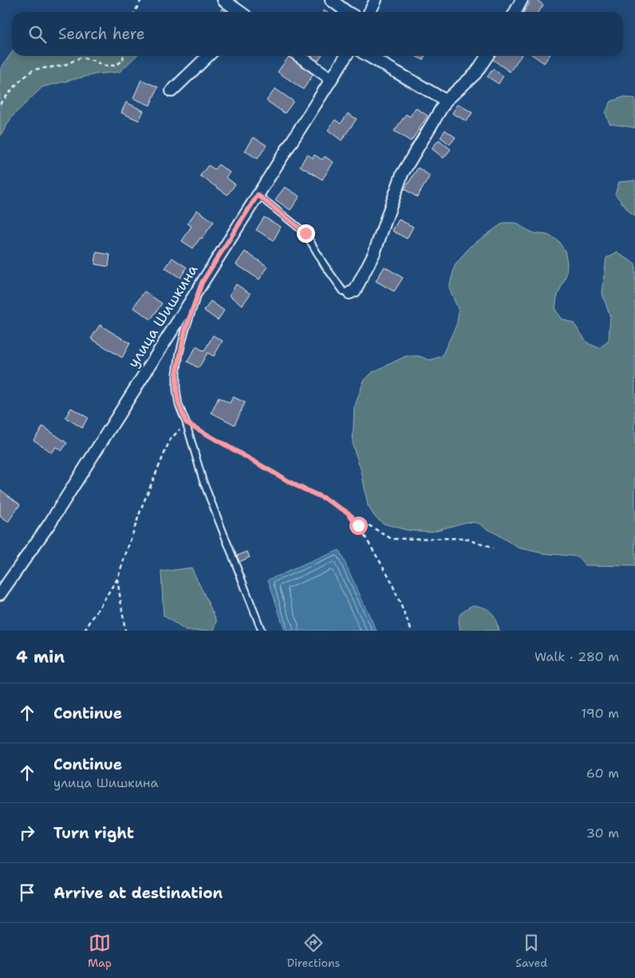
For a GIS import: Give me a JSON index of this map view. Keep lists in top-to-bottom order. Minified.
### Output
{"streets":{"street":["улица Шишкина"]},"page":{"search":"Search here","heading":["4 min","Walk · 280 m"],"list":[["Continue","190 m"],["Continue","улица Шишкина","60 m"],["Turn right","30 m"],"Arrive at destination"],"nav":["Map","Directions","Saved"]}}
